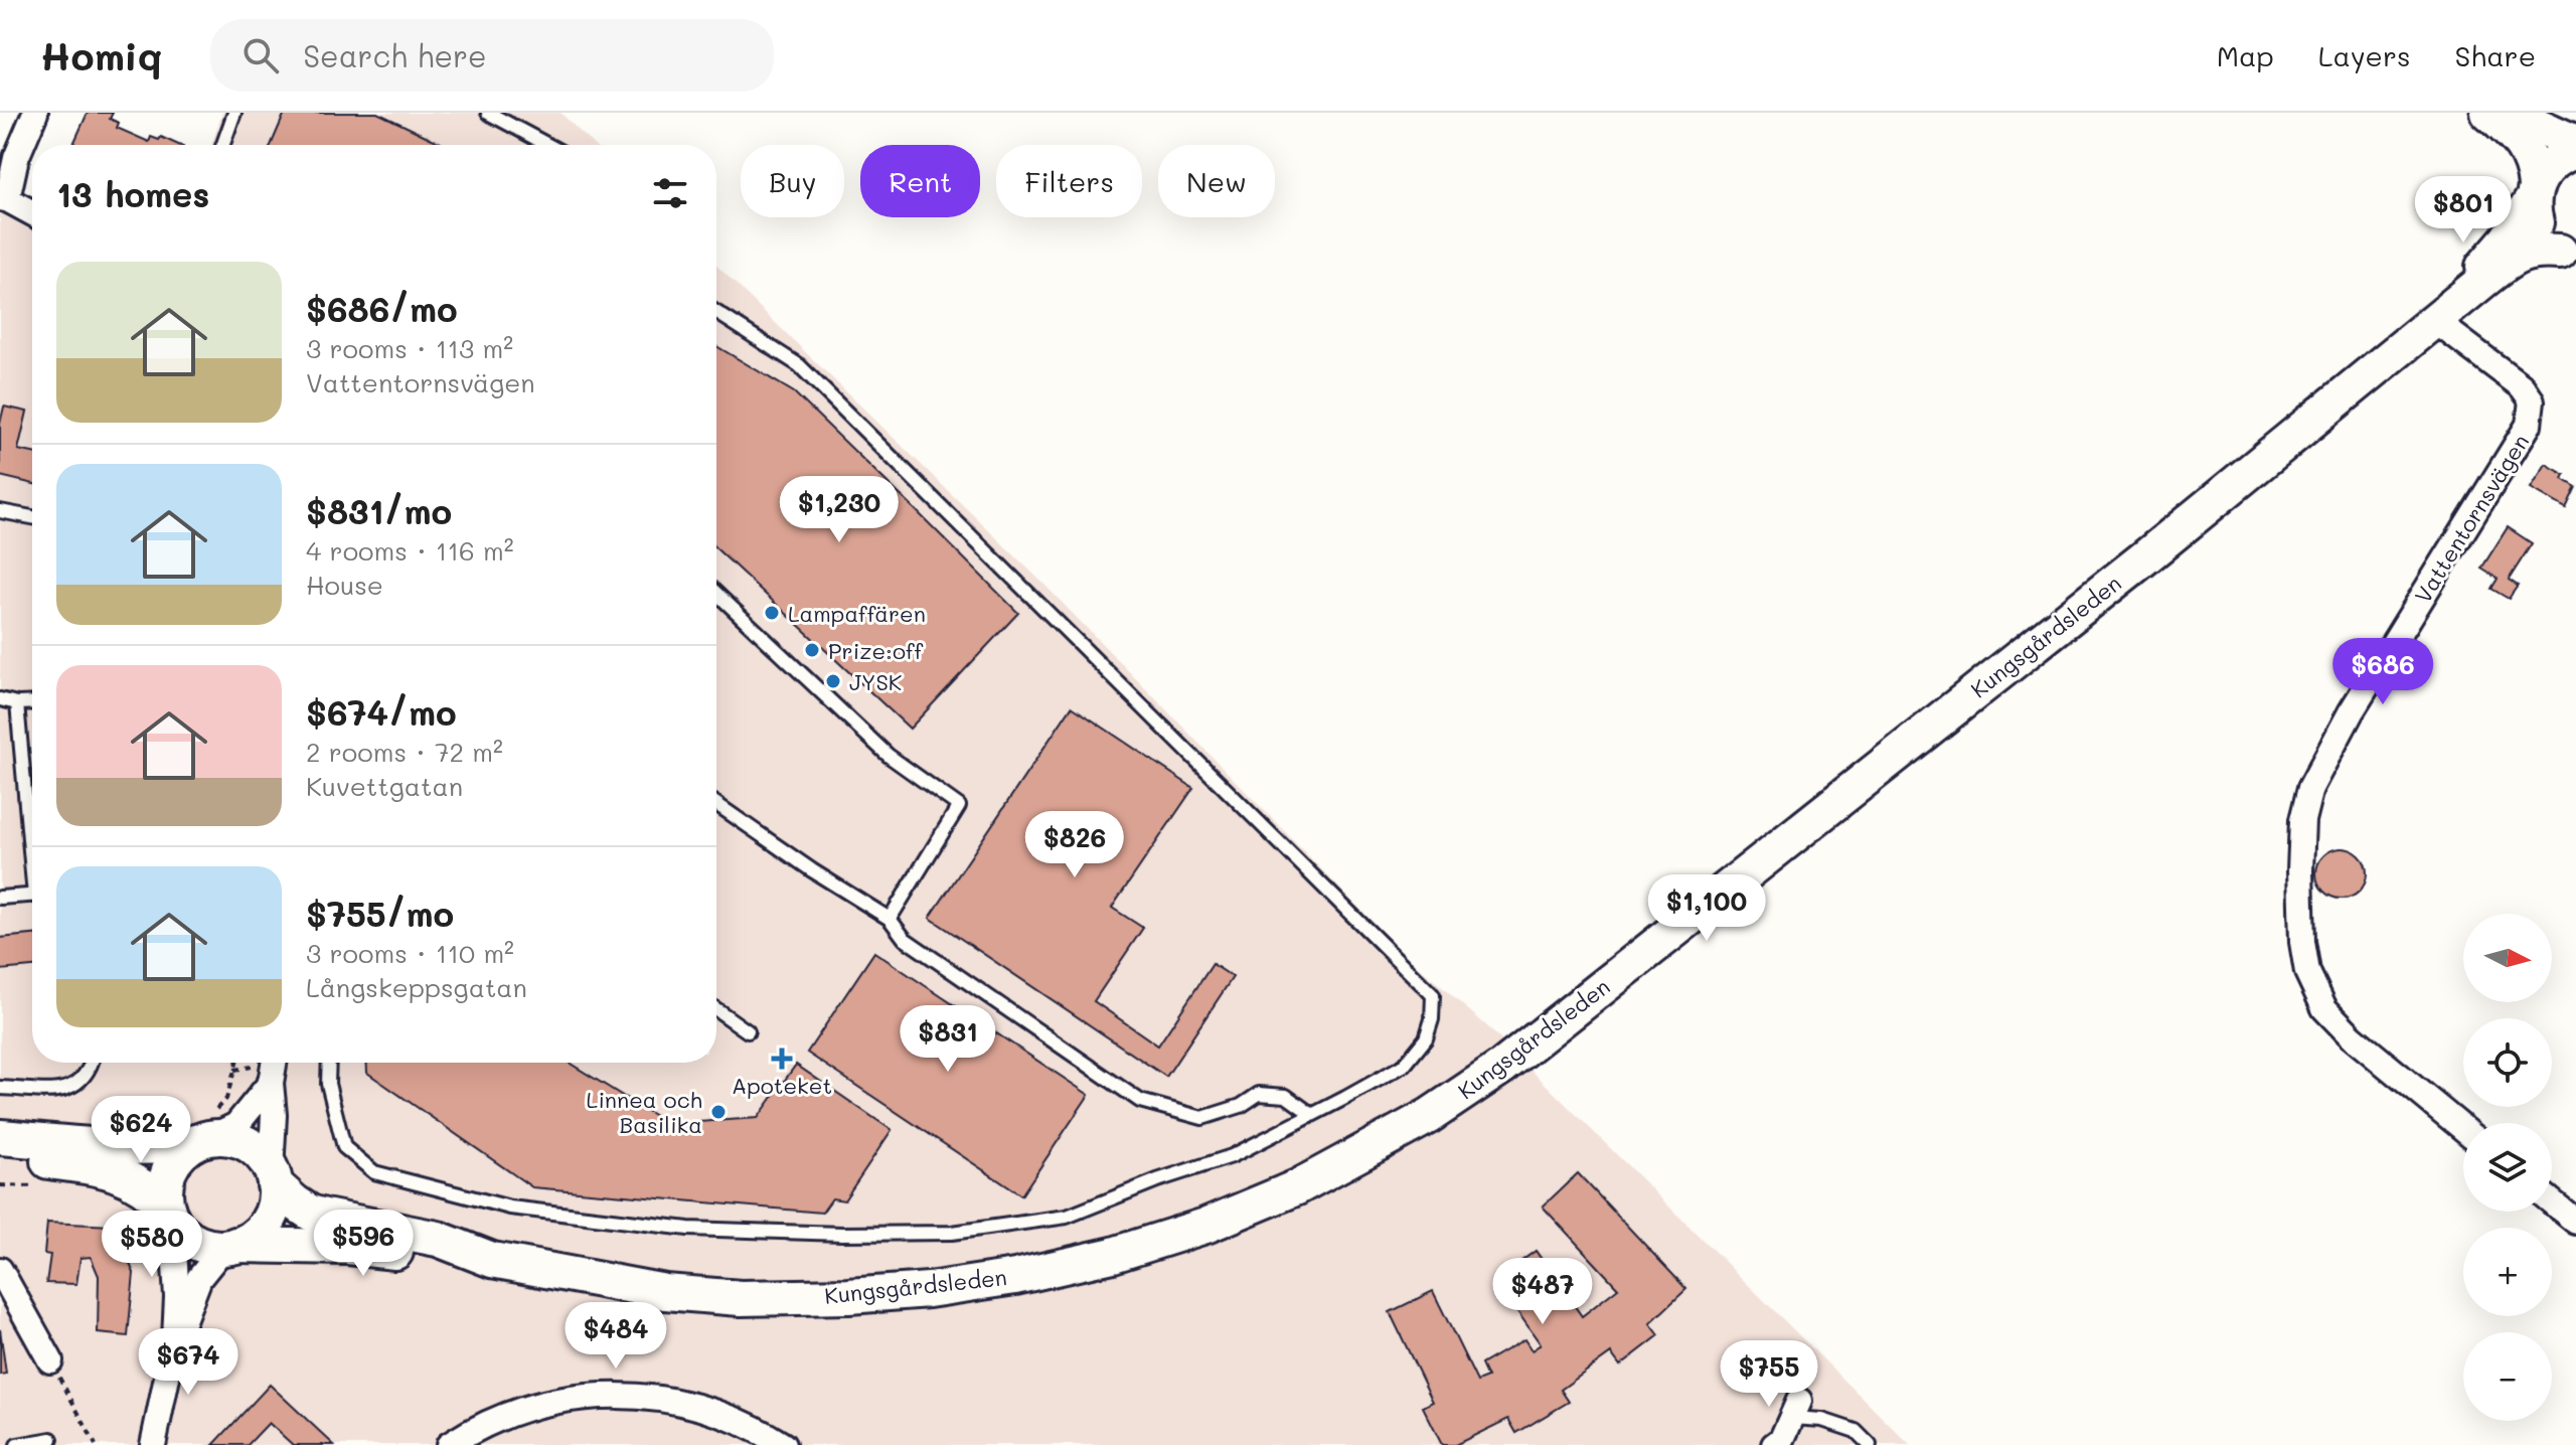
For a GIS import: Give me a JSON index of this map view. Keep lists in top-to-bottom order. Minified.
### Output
{"streets":{"main road":["Kungsgårdsleden"],"street":["Vattentornsvägen"]},"crossings":[["Vattentornsvägen","Kungsgårdsleden"]],"places":{"other":["Lampaffären","Prize:off","JYSK","Linnea och Basilika"],"health":["Apoteket"]},"north":"right","page":{"header":"Homiq","search":"Search here","nav":["Map","Layers","Share"],"chip":["Buy","Rent","Filters","New"],"heading":"13 homes","price":["$801","$1,230","$686","$826","$1,100","$831","$624","$596","$580","$487","$484","$674","$755"],"list":[{"name":"$686/mo","note":"3 rooms · 113 m² · Vattentornsvägen"},{"name":"$831/mo","note":"4 rooms · 116 m² · House"},{"name":"$674/mo","note":"2 rooms · 72 m² · Kuvettgatan"},{"name":"$755/mo","note":"3 rooms · 110 m² · Långskeppsgatan"}],"map_buttons":["+","−"]}}
